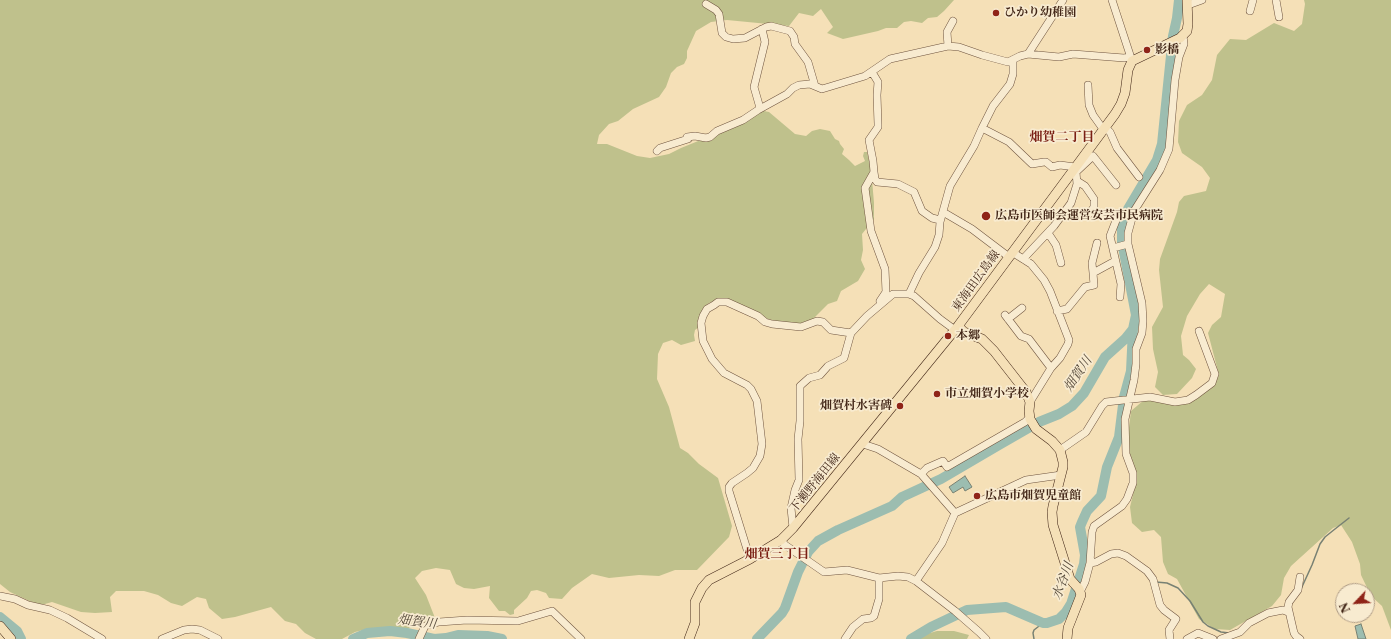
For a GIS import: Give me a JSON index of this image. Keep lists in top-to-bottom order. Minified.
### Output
{"streets":{"main road":["東海田広島線","下瀬野海田線"]},"crossings":[["東海田広島線","下瀬野海田線"]],"districts":["畑賀二丁目","畑賀三丁目"],"water":["畑賀川","水谷川"],"places":["ひかり幼稚園","影橋","広島市医師会運営安芸市民病院","本郷","市立畑賀小学校","畑賀村水害碑","広島市畑賀児童館"],"north":"bottom left"}
